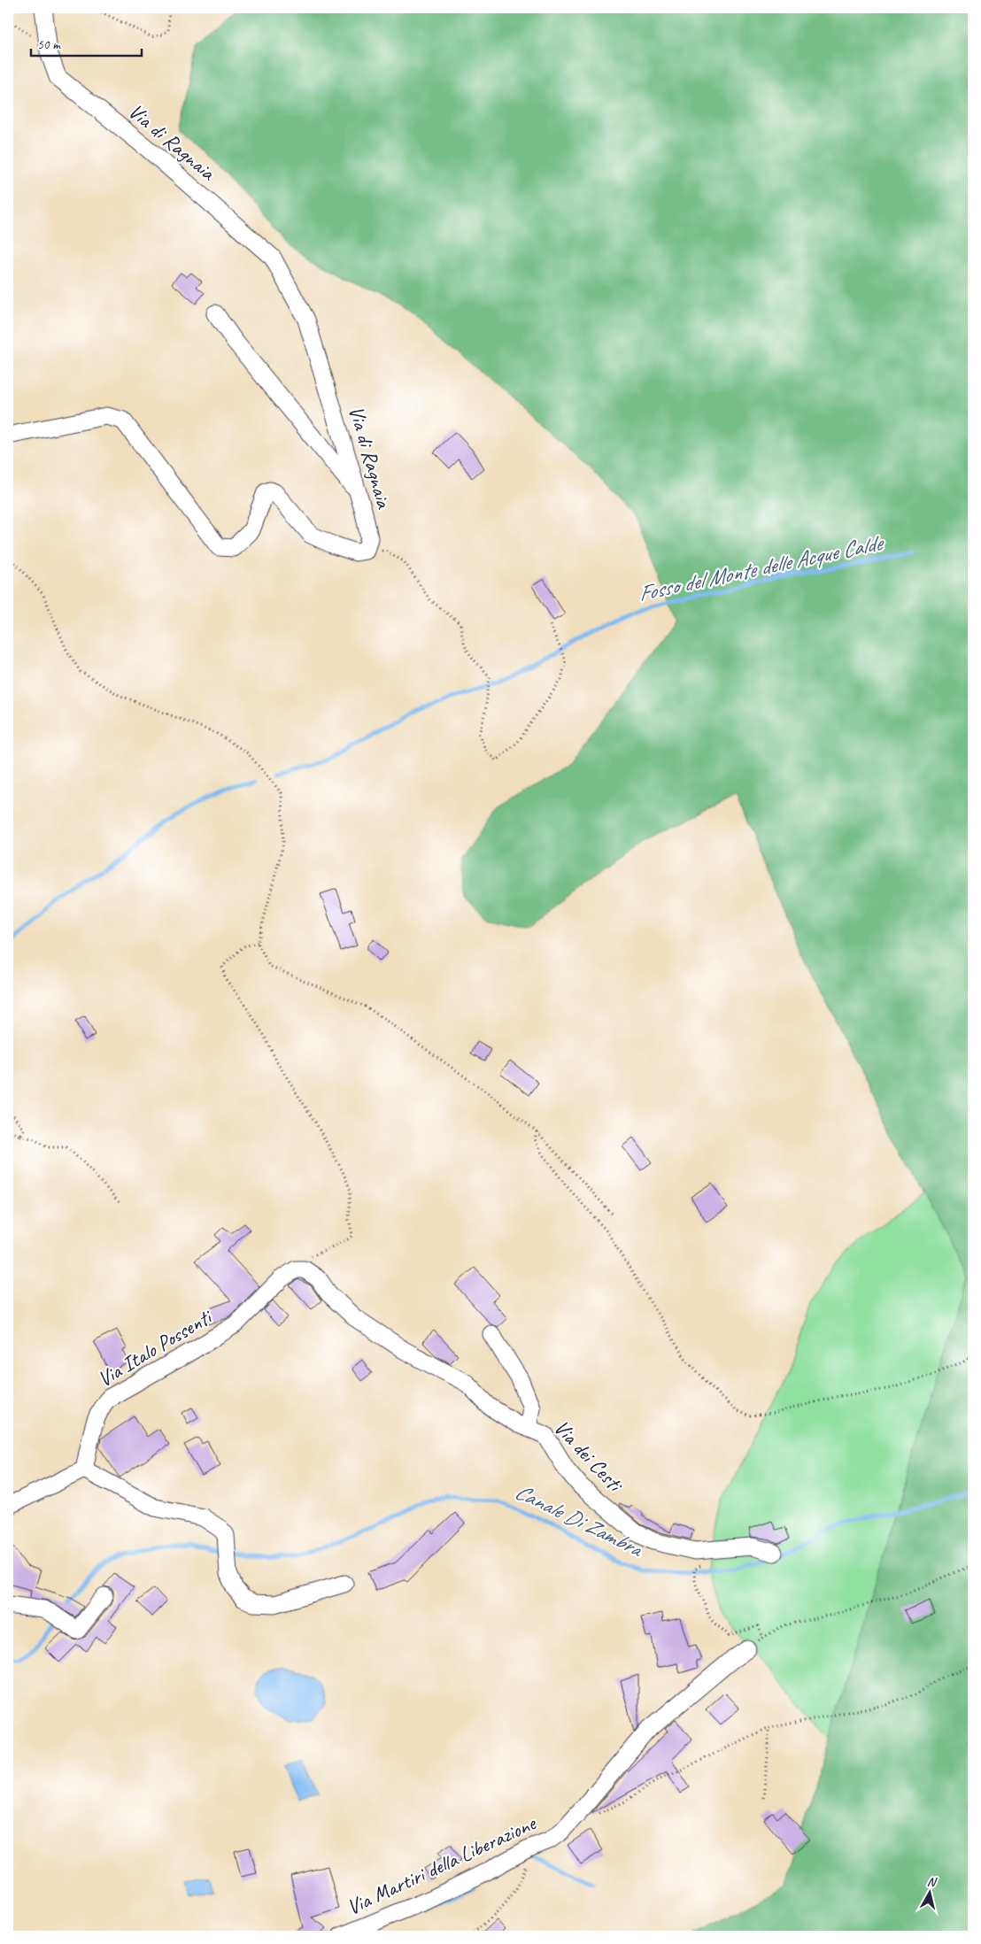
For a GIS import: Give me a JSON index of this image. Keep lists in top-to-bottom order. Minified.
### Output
{"streets":{"street":["Via di Ragnaia","Via Italo Possenti","Via dei Cesti","Via Martiri della Liberazione"]},"crossings":[["Via Italo Possenti","Via dei Cesti"]],"water":["Fosso del Monte delle Acque Calde","Canale Di Zambra"],"scale_bar":"50 m","north":"top"}
